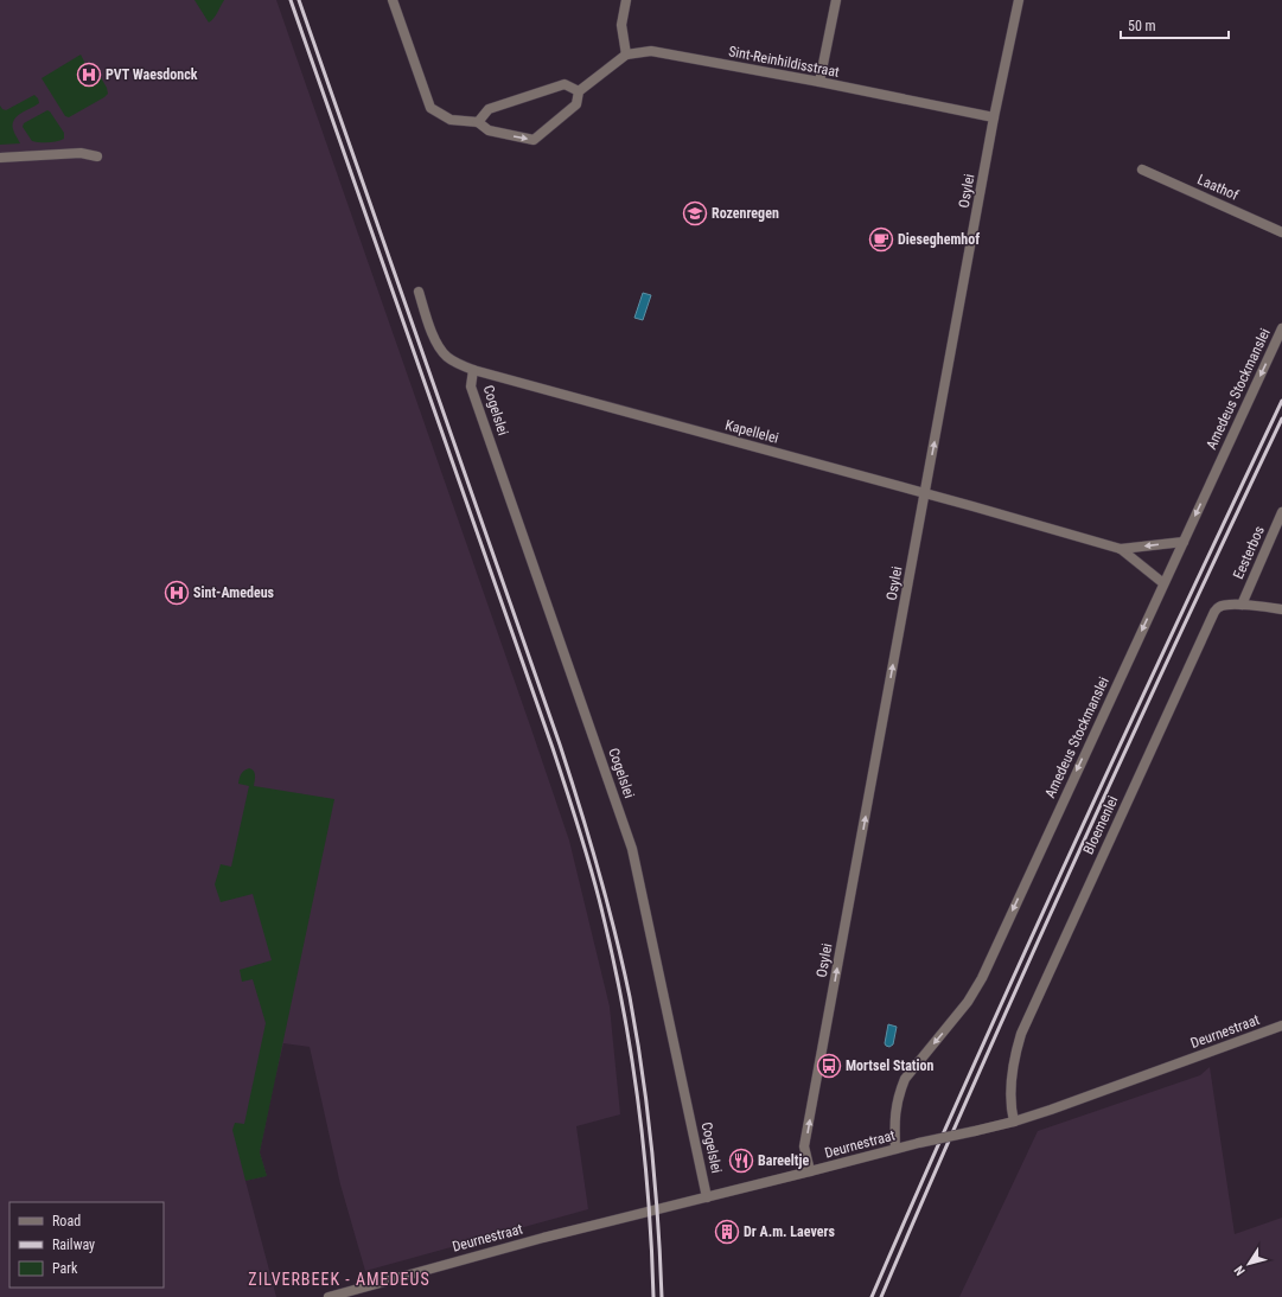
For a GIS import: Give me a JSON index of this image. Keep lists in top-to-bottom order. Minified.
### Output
{"streets":{"street":["Sint-Reinhildisstraat","Laathof","Osylei","Amedeus Stockmanslei","Cogelslei","Kapellelei","Eesterbos","Bloemenlei","Deurnestraat"]},"crossings":[["Sint-Reinhildisstraat","Osylei"],["Osylei","Kapellelei"],["Osylei","Deurnestraat"],["Amedeus Stockmanslei","Kapellelei"],["Amedeus Stockmanslei","Deurnestraat"],["Cogelslei","Kapellelei"],["Cogelslei","Deurnestraat"],["Eesterbos","Bloemenlei"],["Bloemenlei","Deurnestraat"]],"one_way":["Osylei","Amedeus Stockmanslei"],"districts":["ZILVERBEEK - AMEDEUS"],"places":{"hospital":["PVT Waesdonck","Sint-Amedeus"],"school or university":["Rozenregen"],"cafe":["Dieseghemhof"],"bus stop":["Mortsel Station"],"restaurant":["Bareeltje"],"building":["Dr A.m. Laevers"]},"legend":["Road","Railway","Park"],"scale_bar":"50 m","north":"bottom left"}
